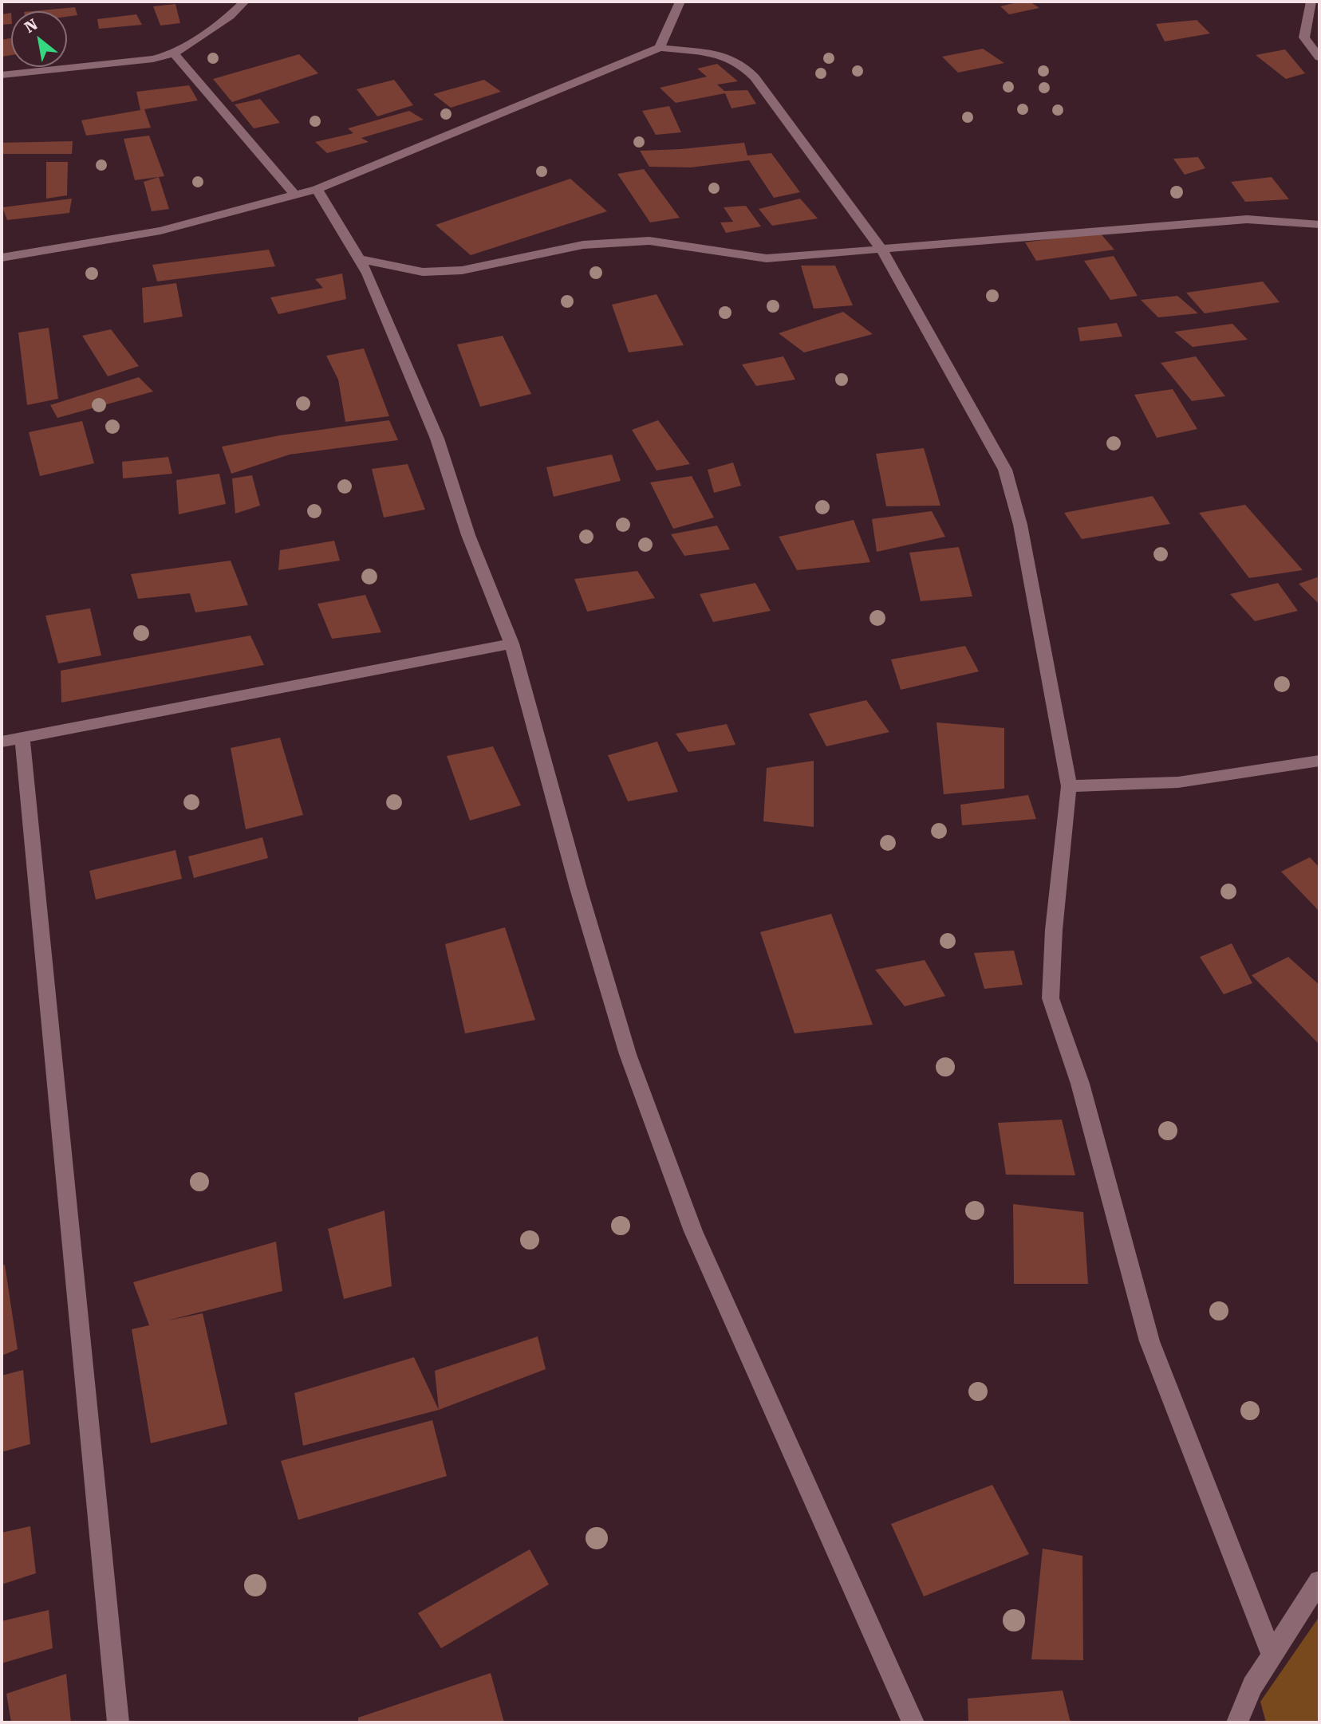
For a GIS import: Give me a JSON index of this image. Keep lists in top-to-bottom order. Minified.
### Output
{"north":"top left"}
